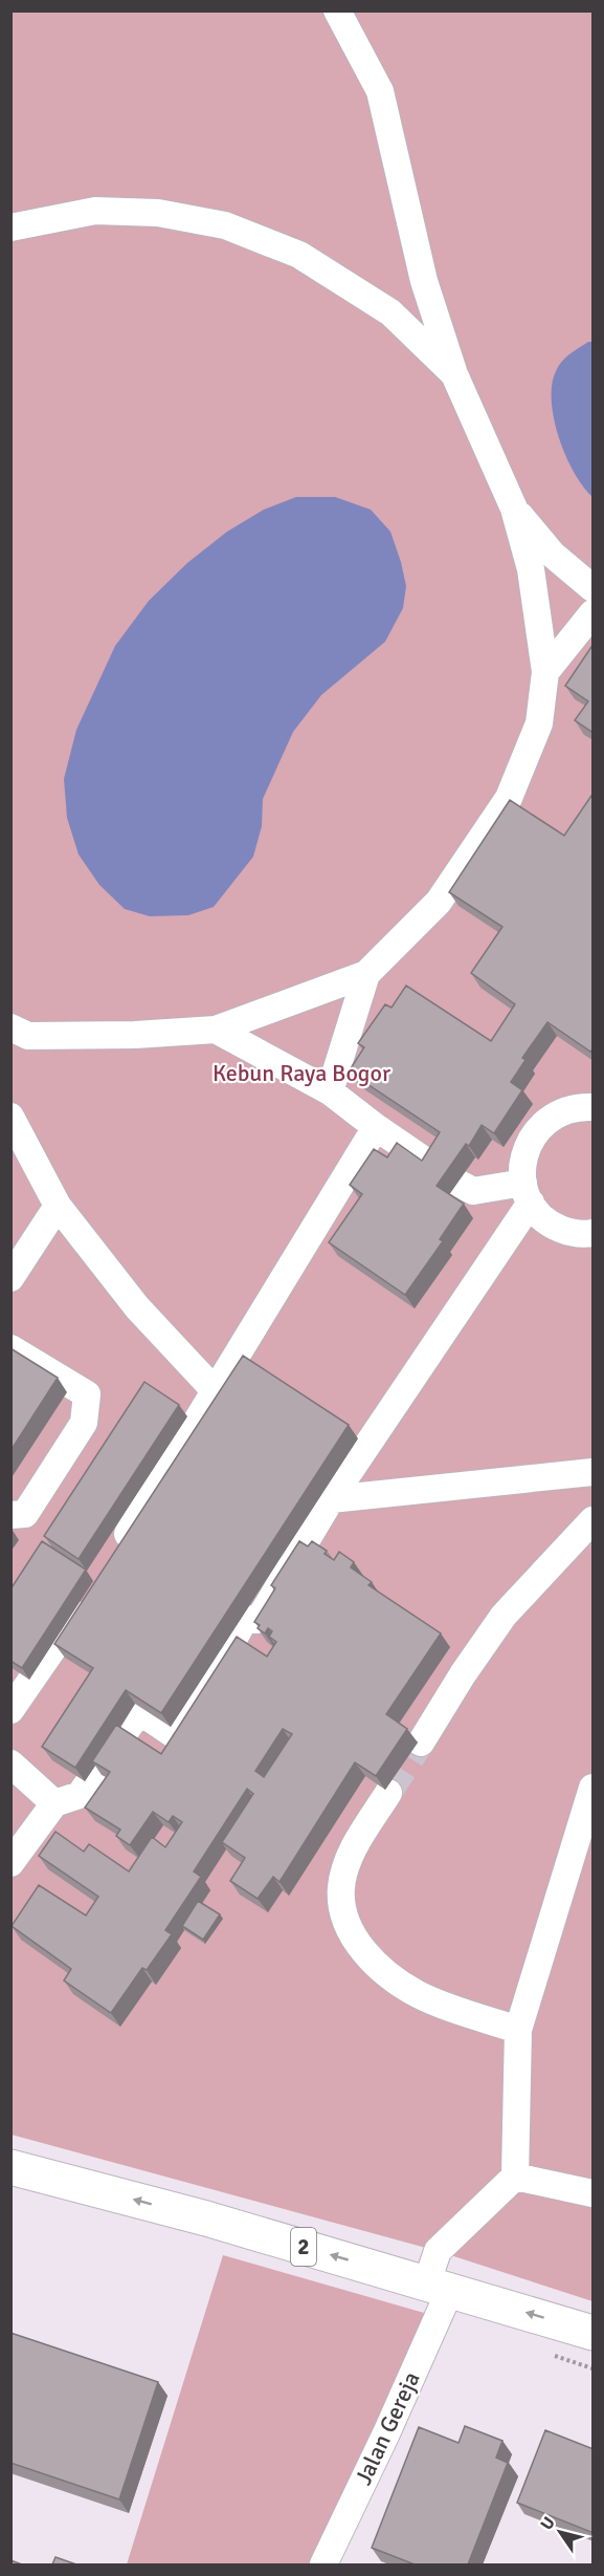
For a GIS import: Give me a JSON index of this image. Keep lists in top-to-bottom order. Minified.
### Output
{"streets":{"main road":["2"],"street":["Jalan Gereja"]},"crossings":[["2","Jalan Gereja"]],"parks":["Kebun Raya Bogor"],"north":"top left"}
